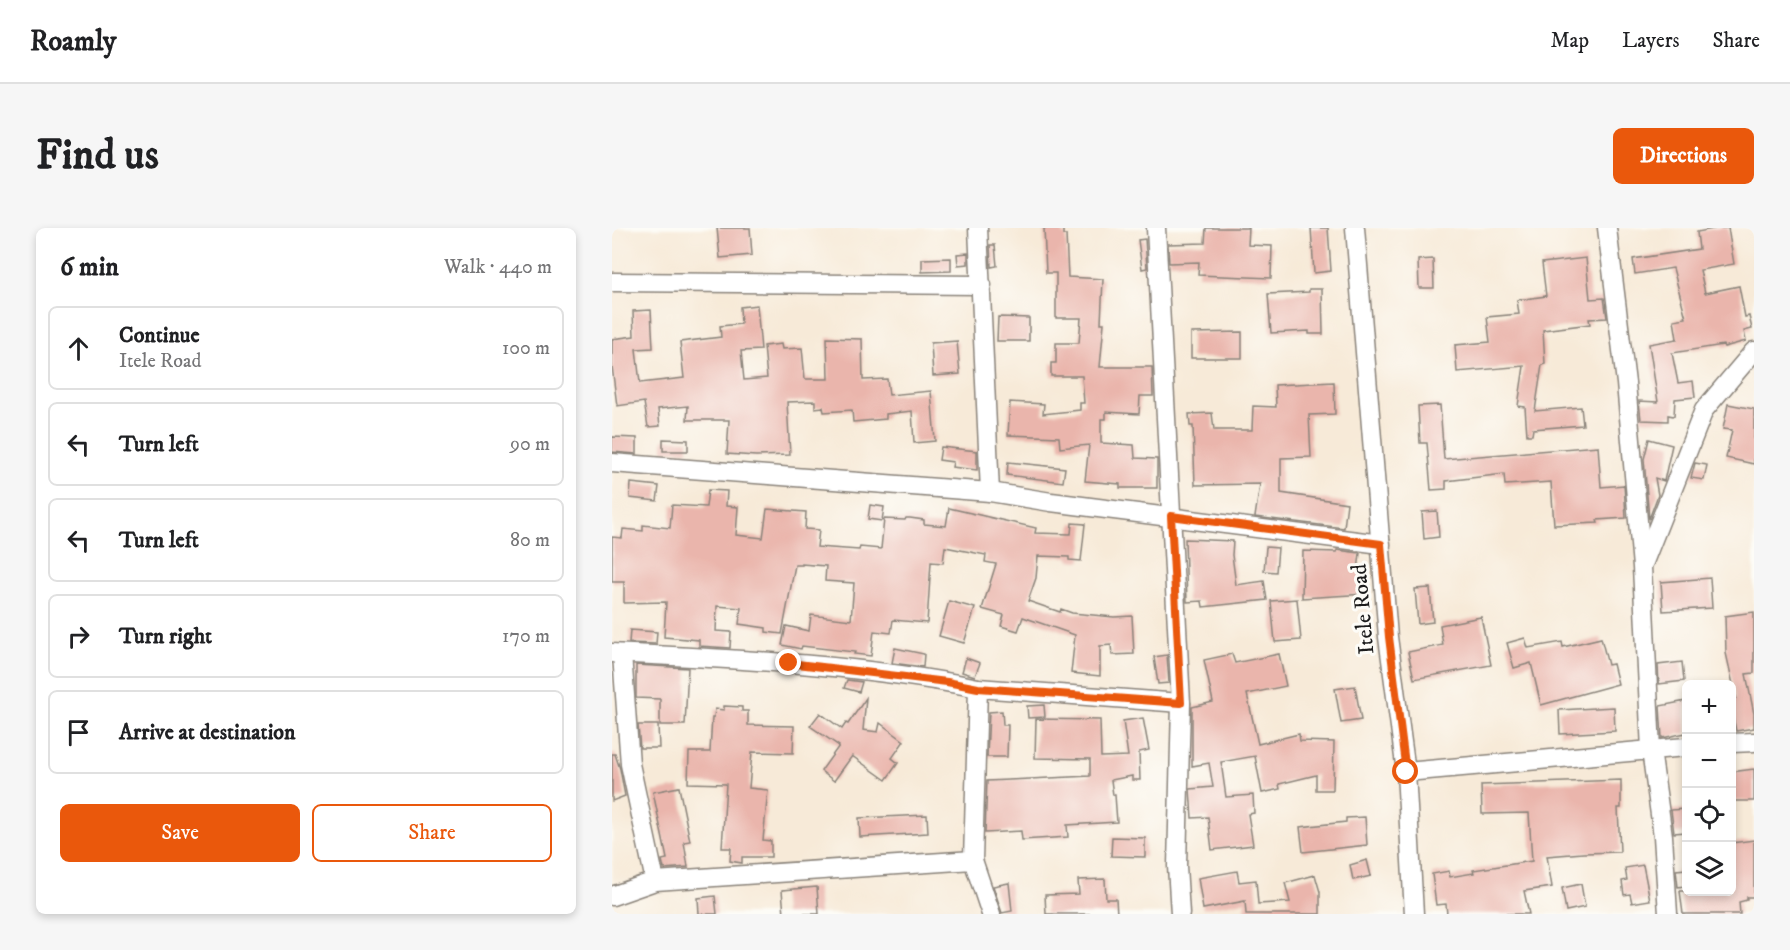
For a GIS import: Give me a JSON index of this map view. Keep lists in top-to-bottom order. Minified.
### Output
{"streets":{"street":["Itele Road"]},"page":{"header":"Roamly","nav":["Map","Layers","Share"],"buttons":["Directions",["Save","Share"]],"title":"Find us","heading":["6 min","Walk · 440 m"],"list":[["Continue","Itele Road","100 m"],["Turn left","90 m"],["Turn left","80 m"],["Turn right","170 m"],"Arrive at destination"],"map_buttons":["+","−"]}}
